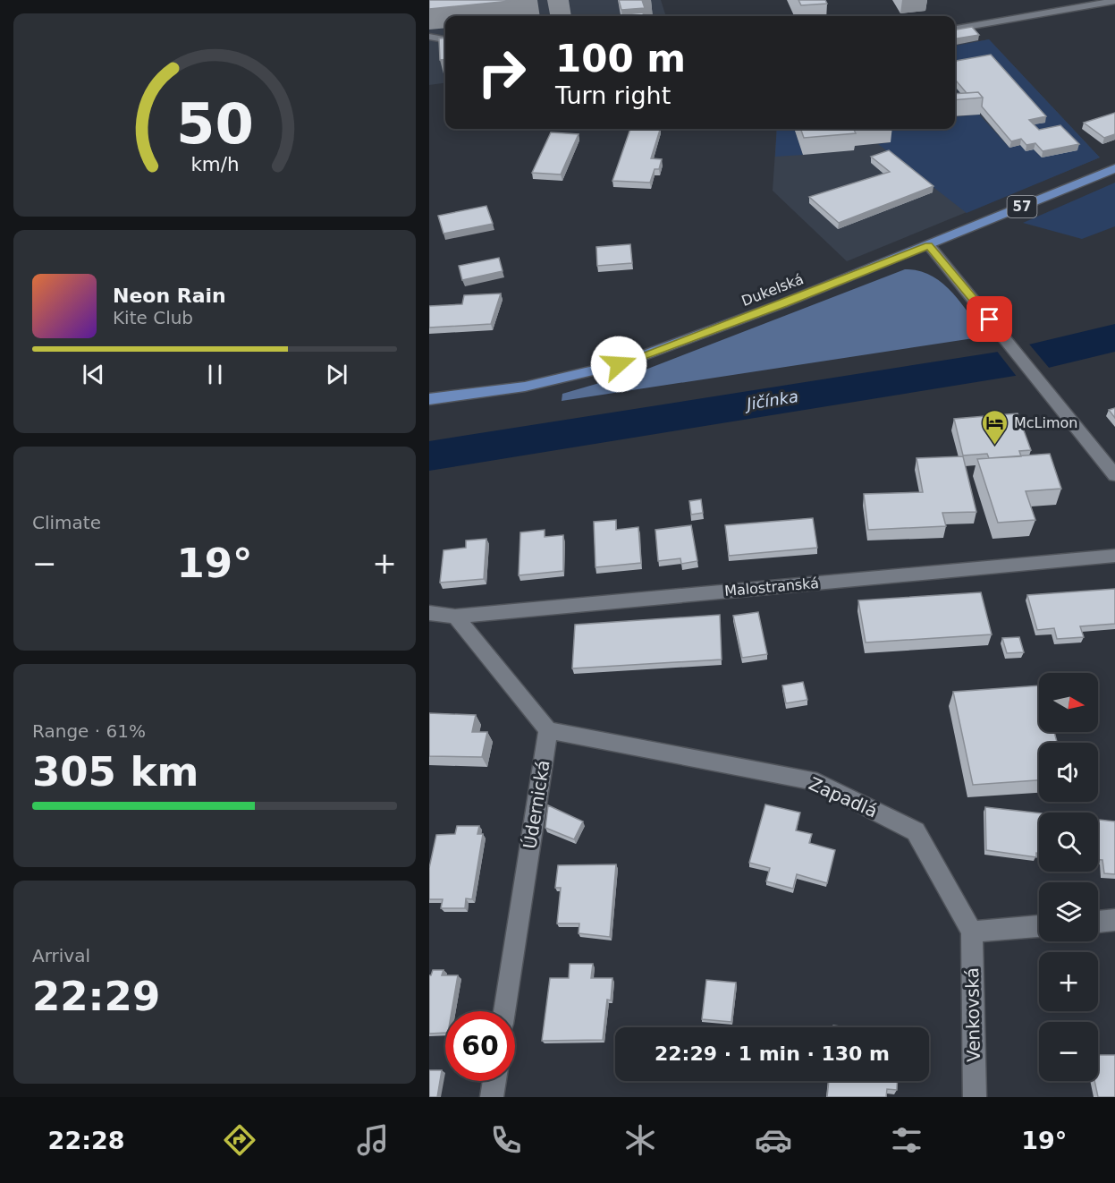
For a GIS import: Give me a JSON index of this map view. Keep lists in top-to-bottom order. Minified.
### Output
{"streets":{"main road":["57","Dukelská"],"street":["Malostranská","Zapadlá","Údernická","Venkovská"]},"crossings":[["Zapadlá","Údernická"],["Zapadlá","Venkovská"]],"water":["Jičínka"],"places":{"hotel":["McLimon"]},"north":"right","page":{"turn":["100 m","Turn right"],"song":["Neon Rain","Kite Club"],"tile":["Climate",["Range · 61%","305 km"],["Arrival","22:29"]],"heat":["−","19°","+"],"map_buttons":["+","−"],"limit":"60","trip":"22:29 · 1 min · 130 m","tabs":["22:28","19°"],"gauge":["50","km/h"]}}
